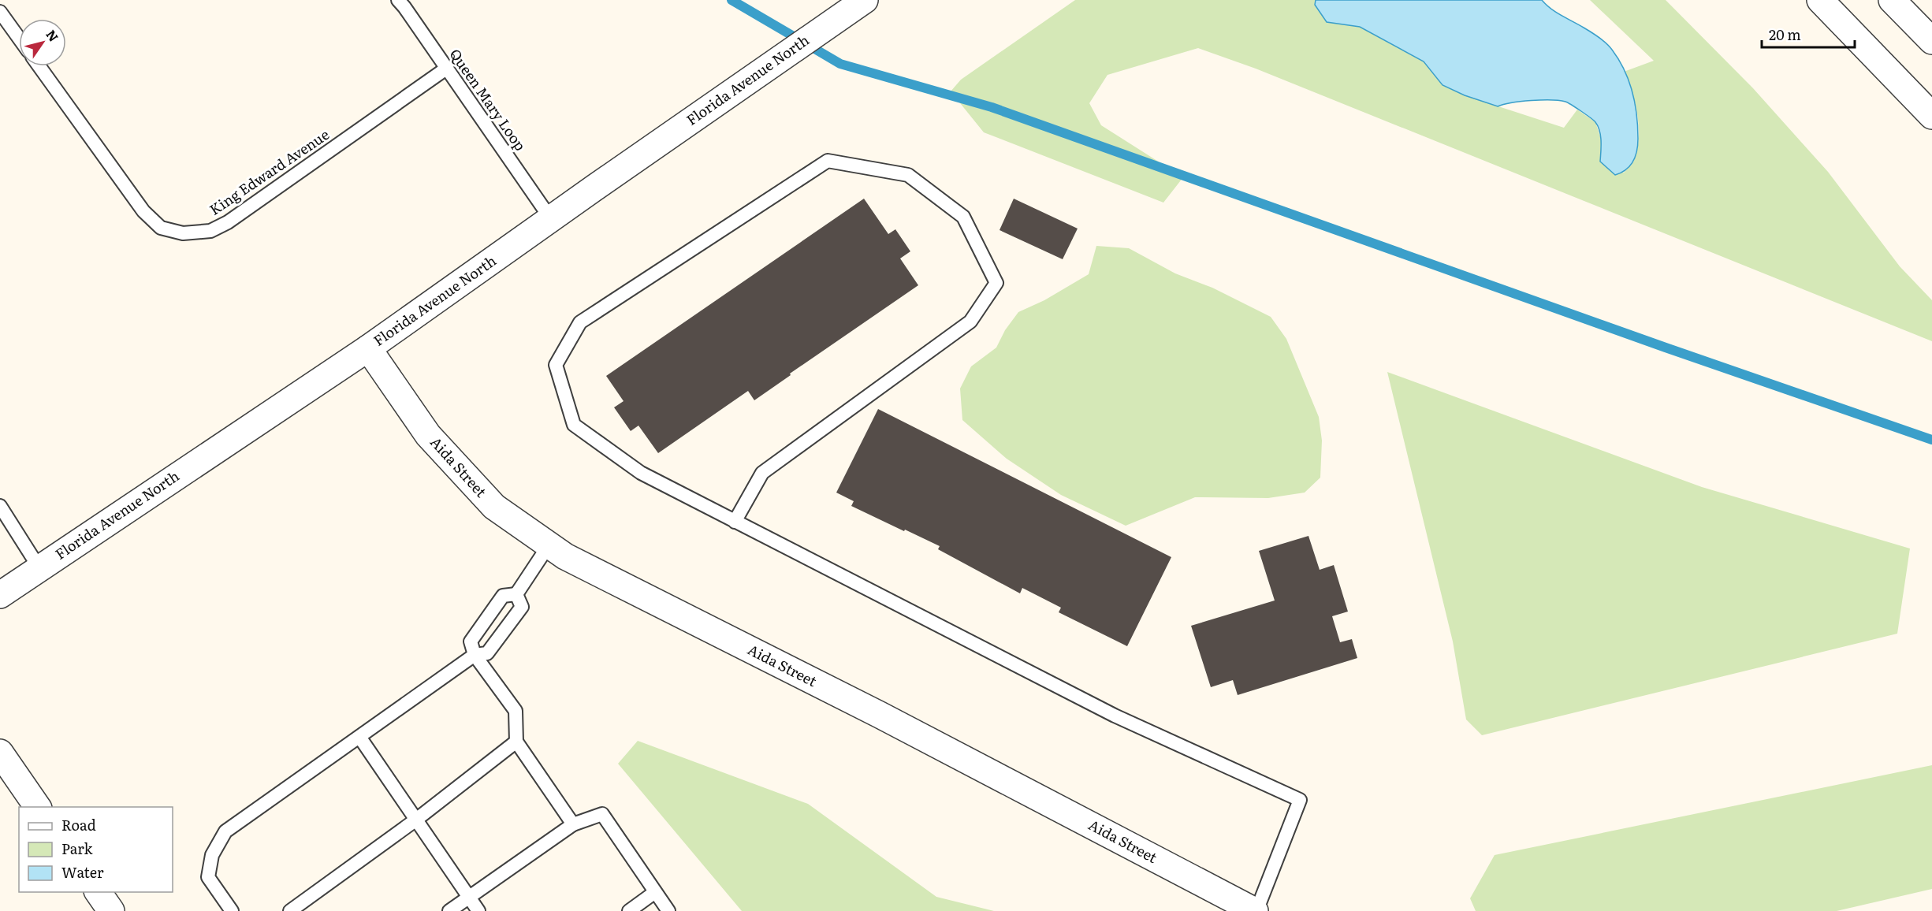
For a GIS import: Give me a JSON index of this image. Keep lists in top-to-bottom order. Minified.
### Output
{"streets":{"street":["Florida Avenue North","Aida Street"],"lane":["Queen Mary Loop","King Edward Avenue"]},"crossings":[["Florida Avenue North","Queen Mary Loop"],["Florida Avenue North","Aida Street"],["Queen Mary Loop","King Edward Avenue"]],"legend":["Road","Park","Water"],"scale_bar":"20 m","north":"top right"}
